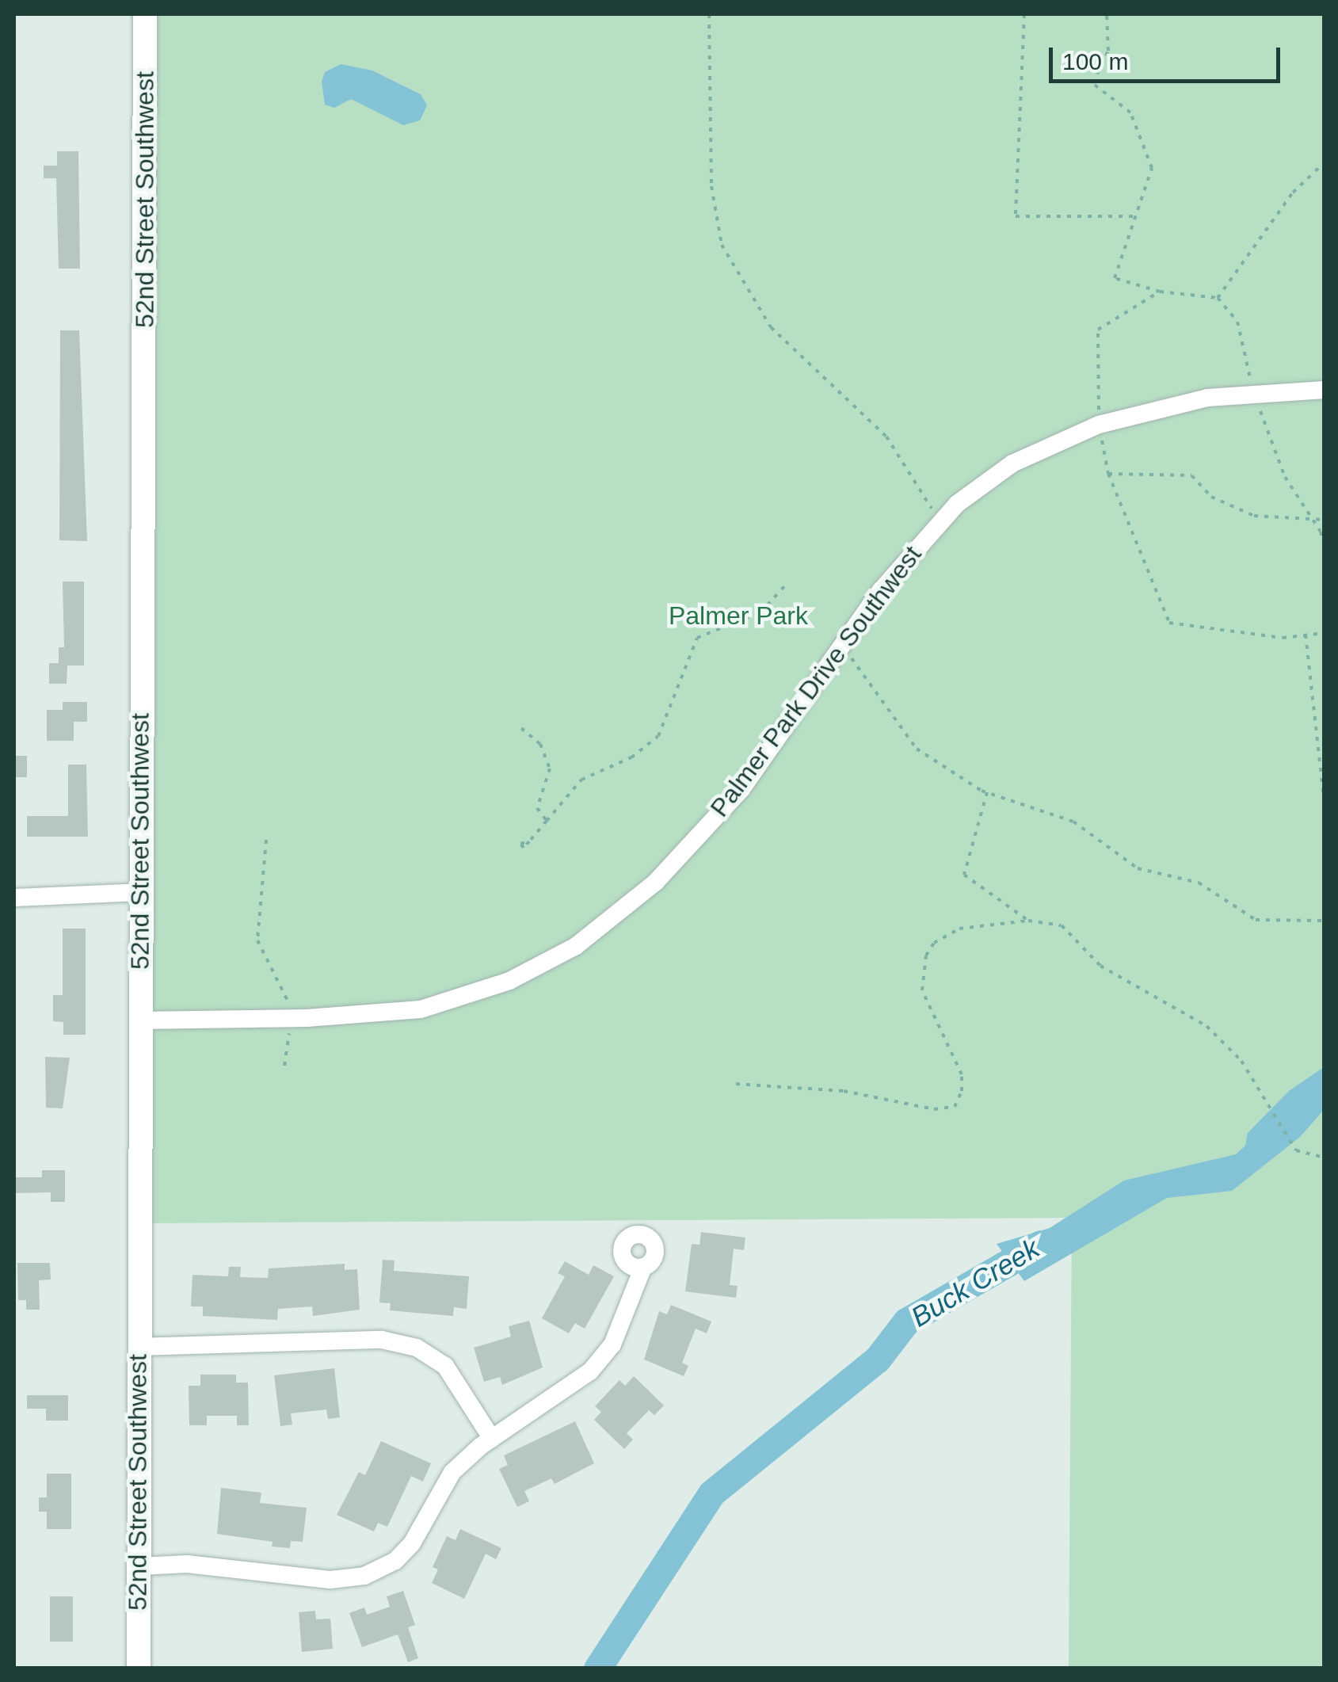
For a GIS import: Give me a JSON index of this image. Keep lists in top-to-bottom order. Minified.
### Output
{"streets":{"street":["52nd Street Southwest","Palmer Park Drive Southwest"]},"crossings":[["52nd Street Southwest","Palmer Park Drive Southwest"]],"water":["Buck Creek"],"parks":["Palmer Park"],"scale_bar":"100 m"}
